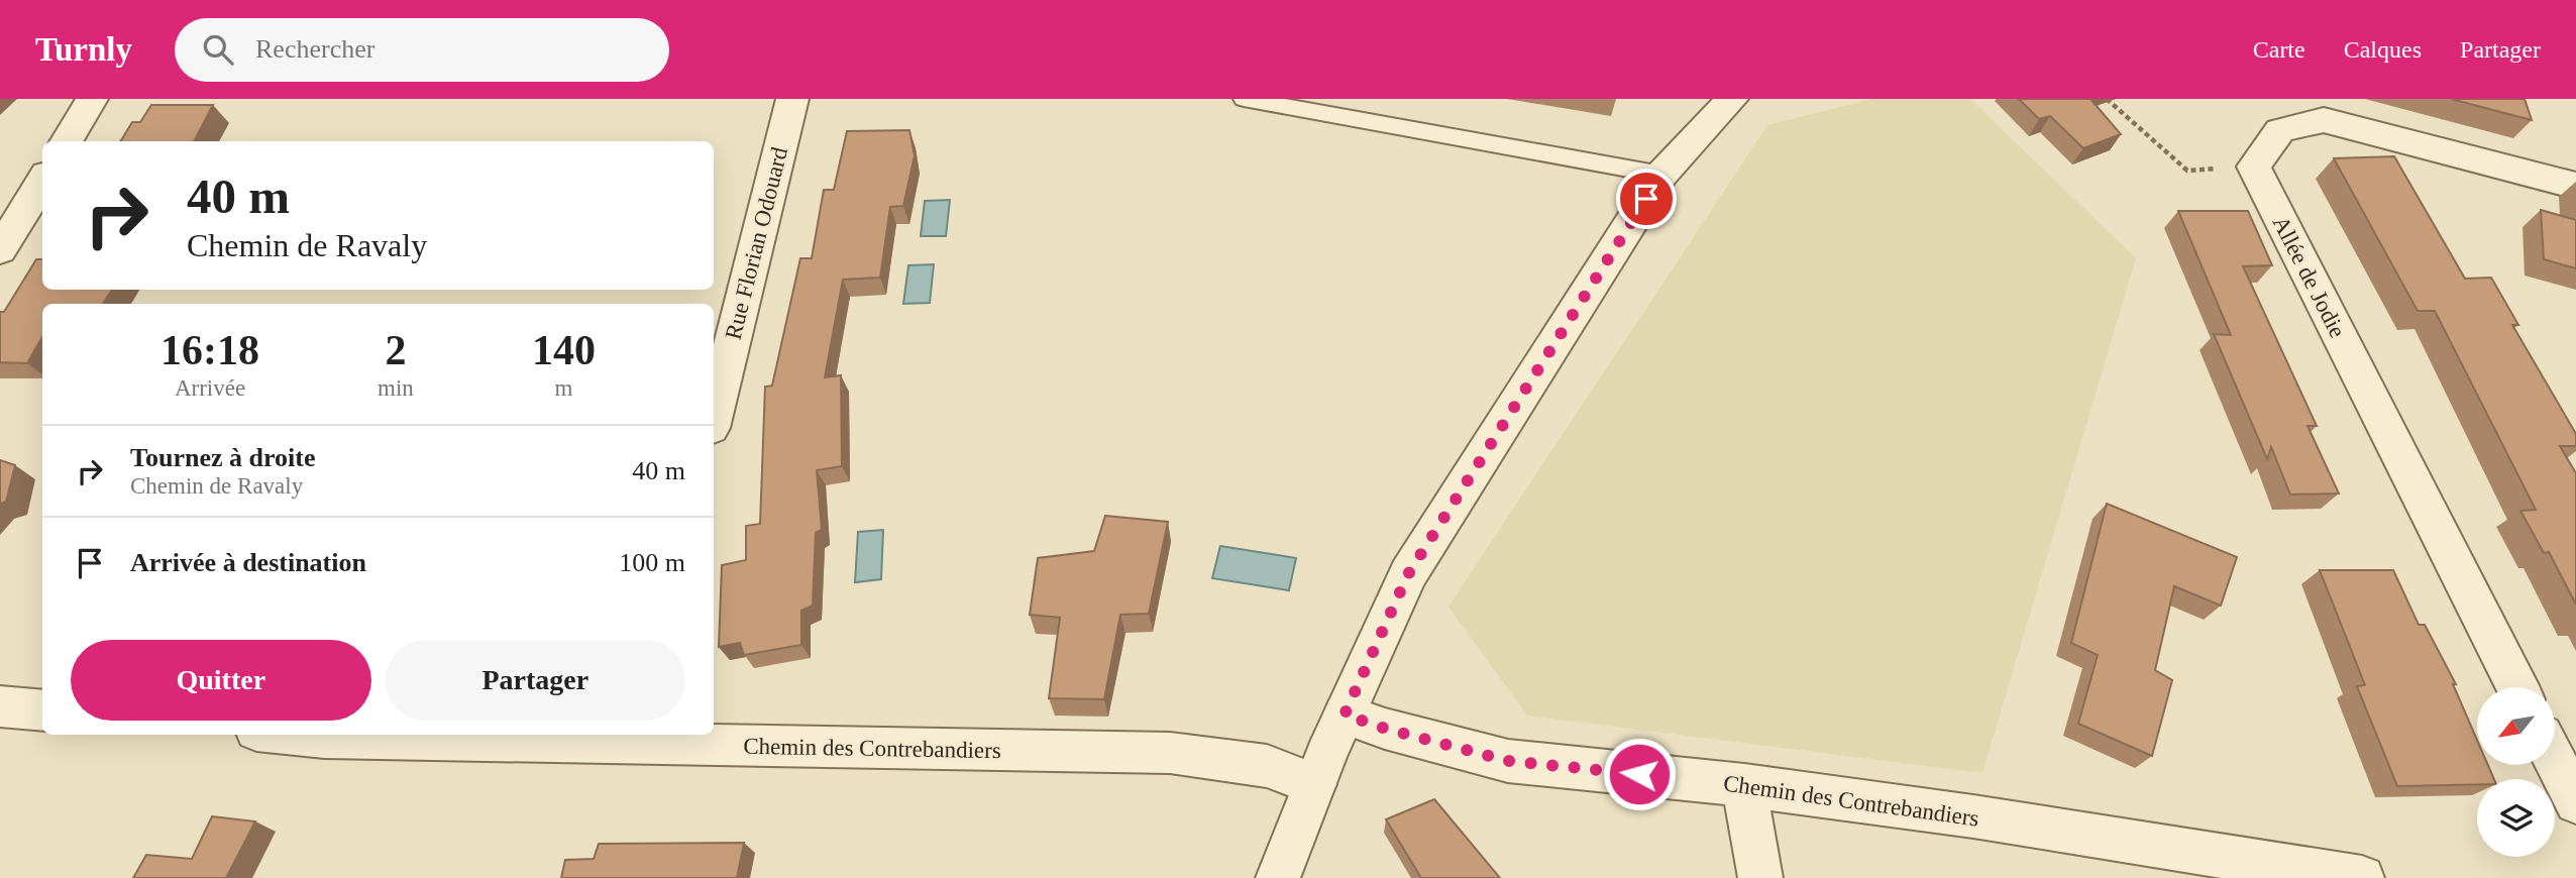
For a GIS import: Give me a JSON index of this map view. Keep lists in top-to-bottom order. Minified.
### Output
{"streets":{"street":["Rue Florian Odouard","Allée de Jodie","Chemin des Contrebandiers"]},"north":"bottom left","page":{"header":"Turnly","search":"Rechercher","nav":["Carte","Calques","Partager"],"turn":["40 m","Chemin de Ravaly"],"eta":["16:18","Arrivée","2","min","140","m"],"list":[{"name":"Tournez à droite","note":"Chemin de Ravaly","value":"40 m"},{"name":"Arrivée à destination","value":"100 m"}],"buttons":["Quitter","Partager"]}}
